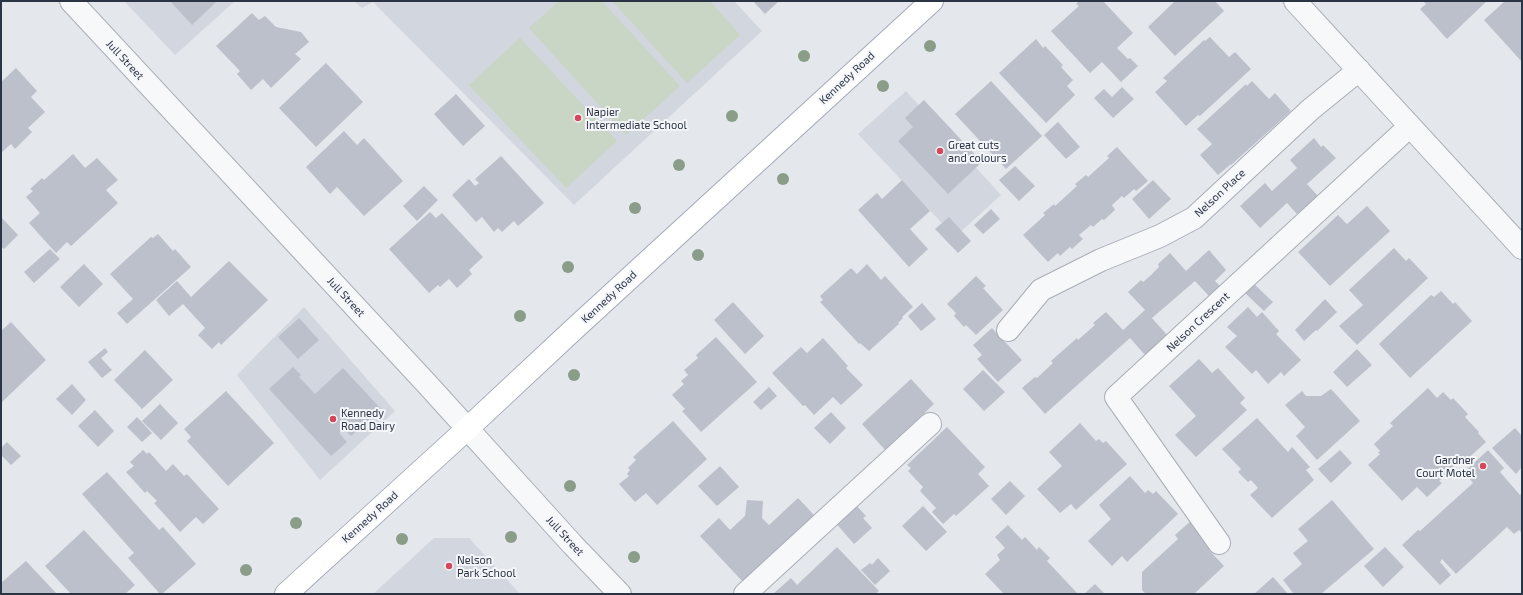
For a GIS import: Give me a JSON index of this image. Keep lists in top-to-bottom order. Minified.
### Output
{"streets":{"main road":["Kennedy Road"],"street":["Jull Street","Nelson Place","Nelson Crescent"]},"crossings":[["Jull Street","Kennedy Road"]],"places":["Napier Intermediate School","Great cuts and colours","Kennedy Road Dairy","Gardner Court Motel","Nelson Park School"]}
